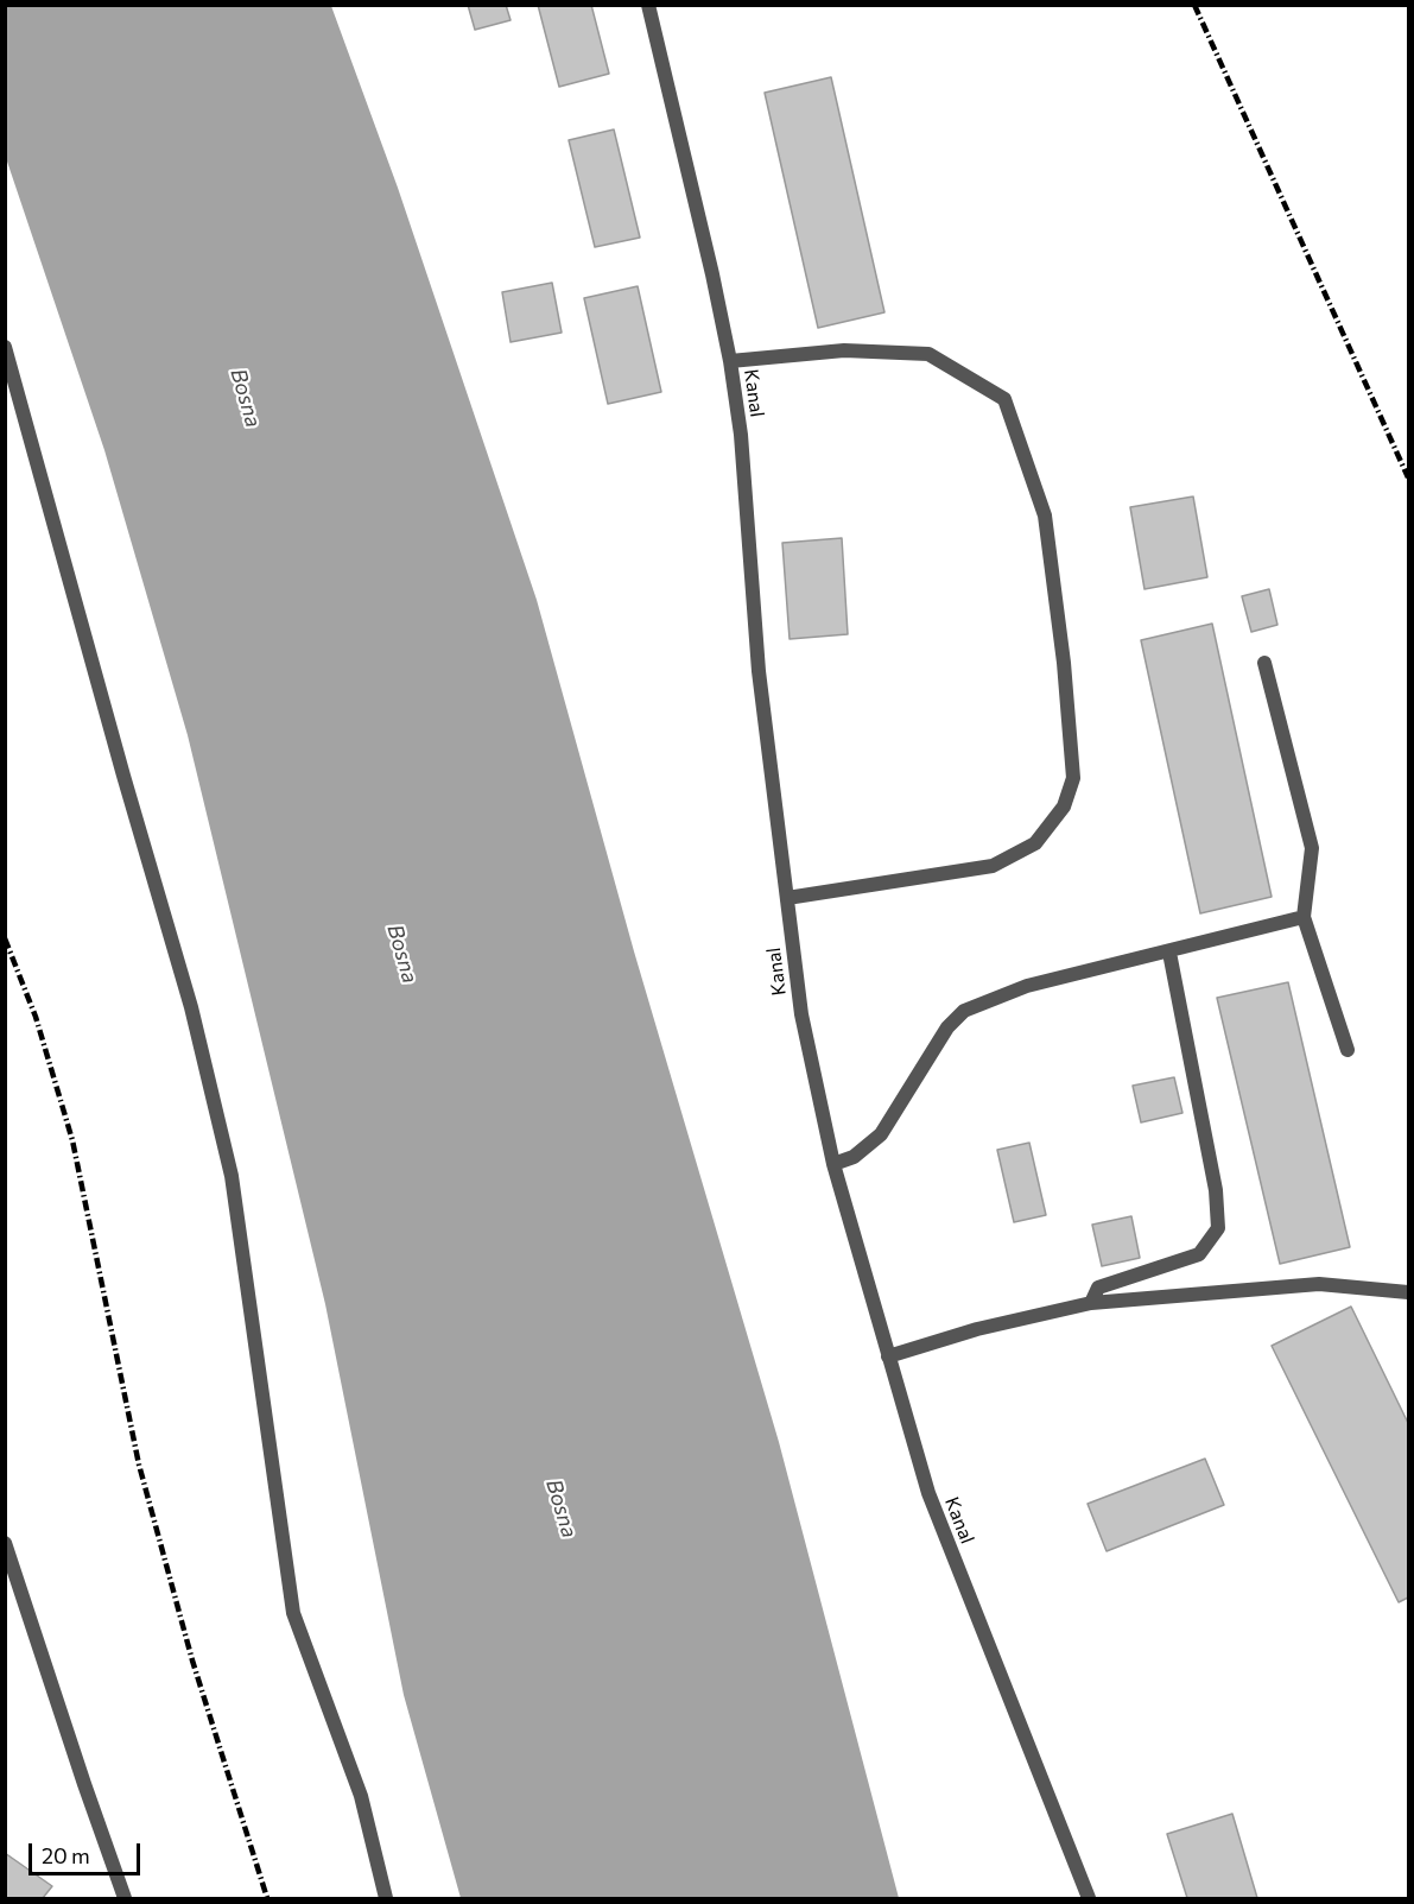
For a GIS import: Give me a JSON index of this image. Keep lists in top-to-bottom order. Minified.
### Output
{"streets":{"street":["Kanal"]},"water":["Bosna"],"scale_bar":"20 m"}
